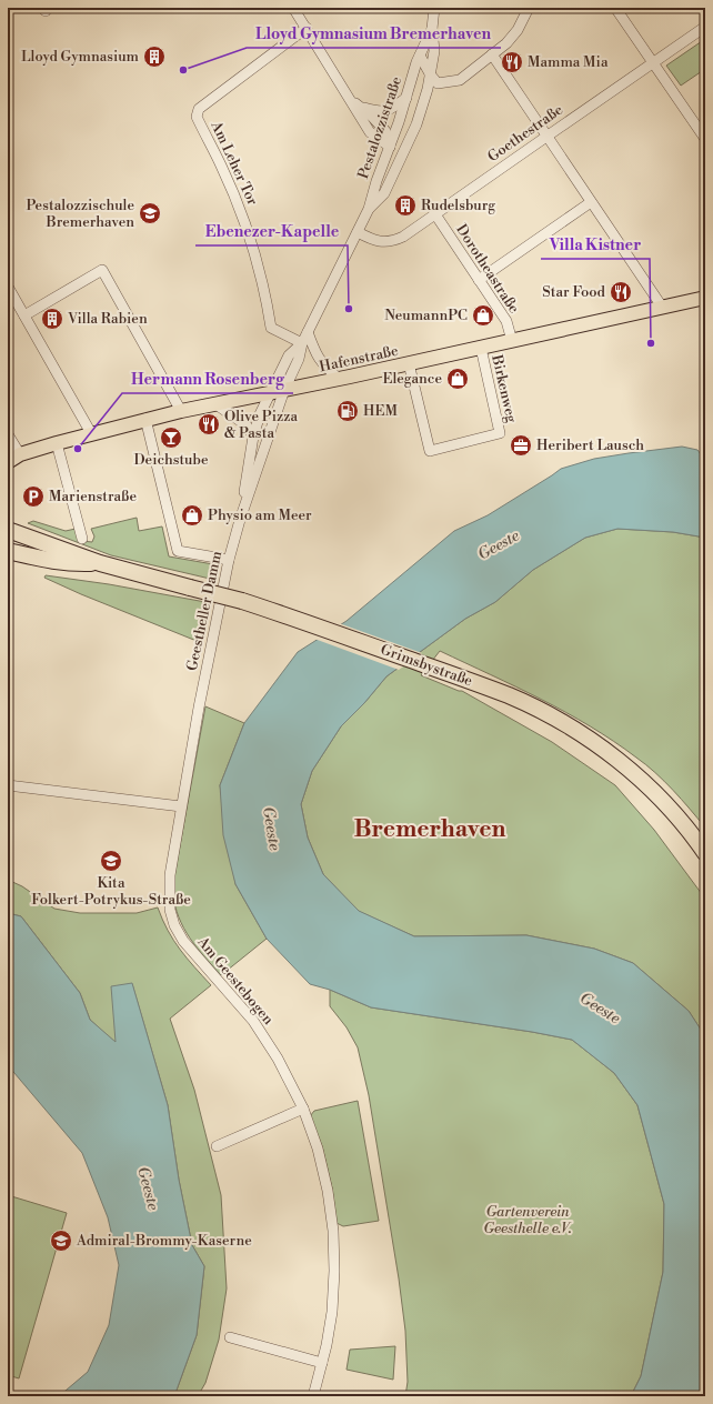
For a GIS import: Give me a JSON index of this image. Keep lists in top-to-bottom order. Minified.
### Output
{"streets":{"highway":["Grimsbystraße"],"main road":["Hafenstraße"],"street":["Pestalozzistraße","Goethestraße","Am Leher Tor","Dorotheastraße","Birkenweg","Geestheller Damm","Am Geestebogen"]},"crossings":[["Pestalozzistraße","Goethestraße"],["Pestalozzistraße","Am Leher Tor"],["Pestalozzistraße","Hafenstraße"],["Pestalozzistraße","Geestheller Damm"],["Goethestraße","Dorotheastraße"],["Dorotheastraße","Hafenstraße"],["Hafenstraße","Birkenweg"],["Hafenstraße","Geestheller Damm"],["Geestheller Damm","Am Geestebogen"]],"districts":["Bremerhaven"],"water":["Geeste"],"parks":["Gartenverein Geesthelle e.V."],"places":{"building":["Lloyd Gymnasium","Rudelsburg","Villa Rabien"],"restaurant":["Mamma Mia","Star Food","Olive Pizza & Pasta"],"other":["Lloyd Gymnasium Bremerhaven","Ebenezer-Kapelle","Villa Kistner","Hermann Rosenberg"],"school or university":["Pestalozzischule Bremerhaven","Kita Folkert-Potrykus-Straße","Admiral-Brommy-Kaserne"],"shop":["NeumannPC","Elegance","Physio am Meer"],"fuel station":["HEM"],"bar":["Deichstube"],"office":["Heribert Lausch"],"parking":["Marienstraße"]}}
